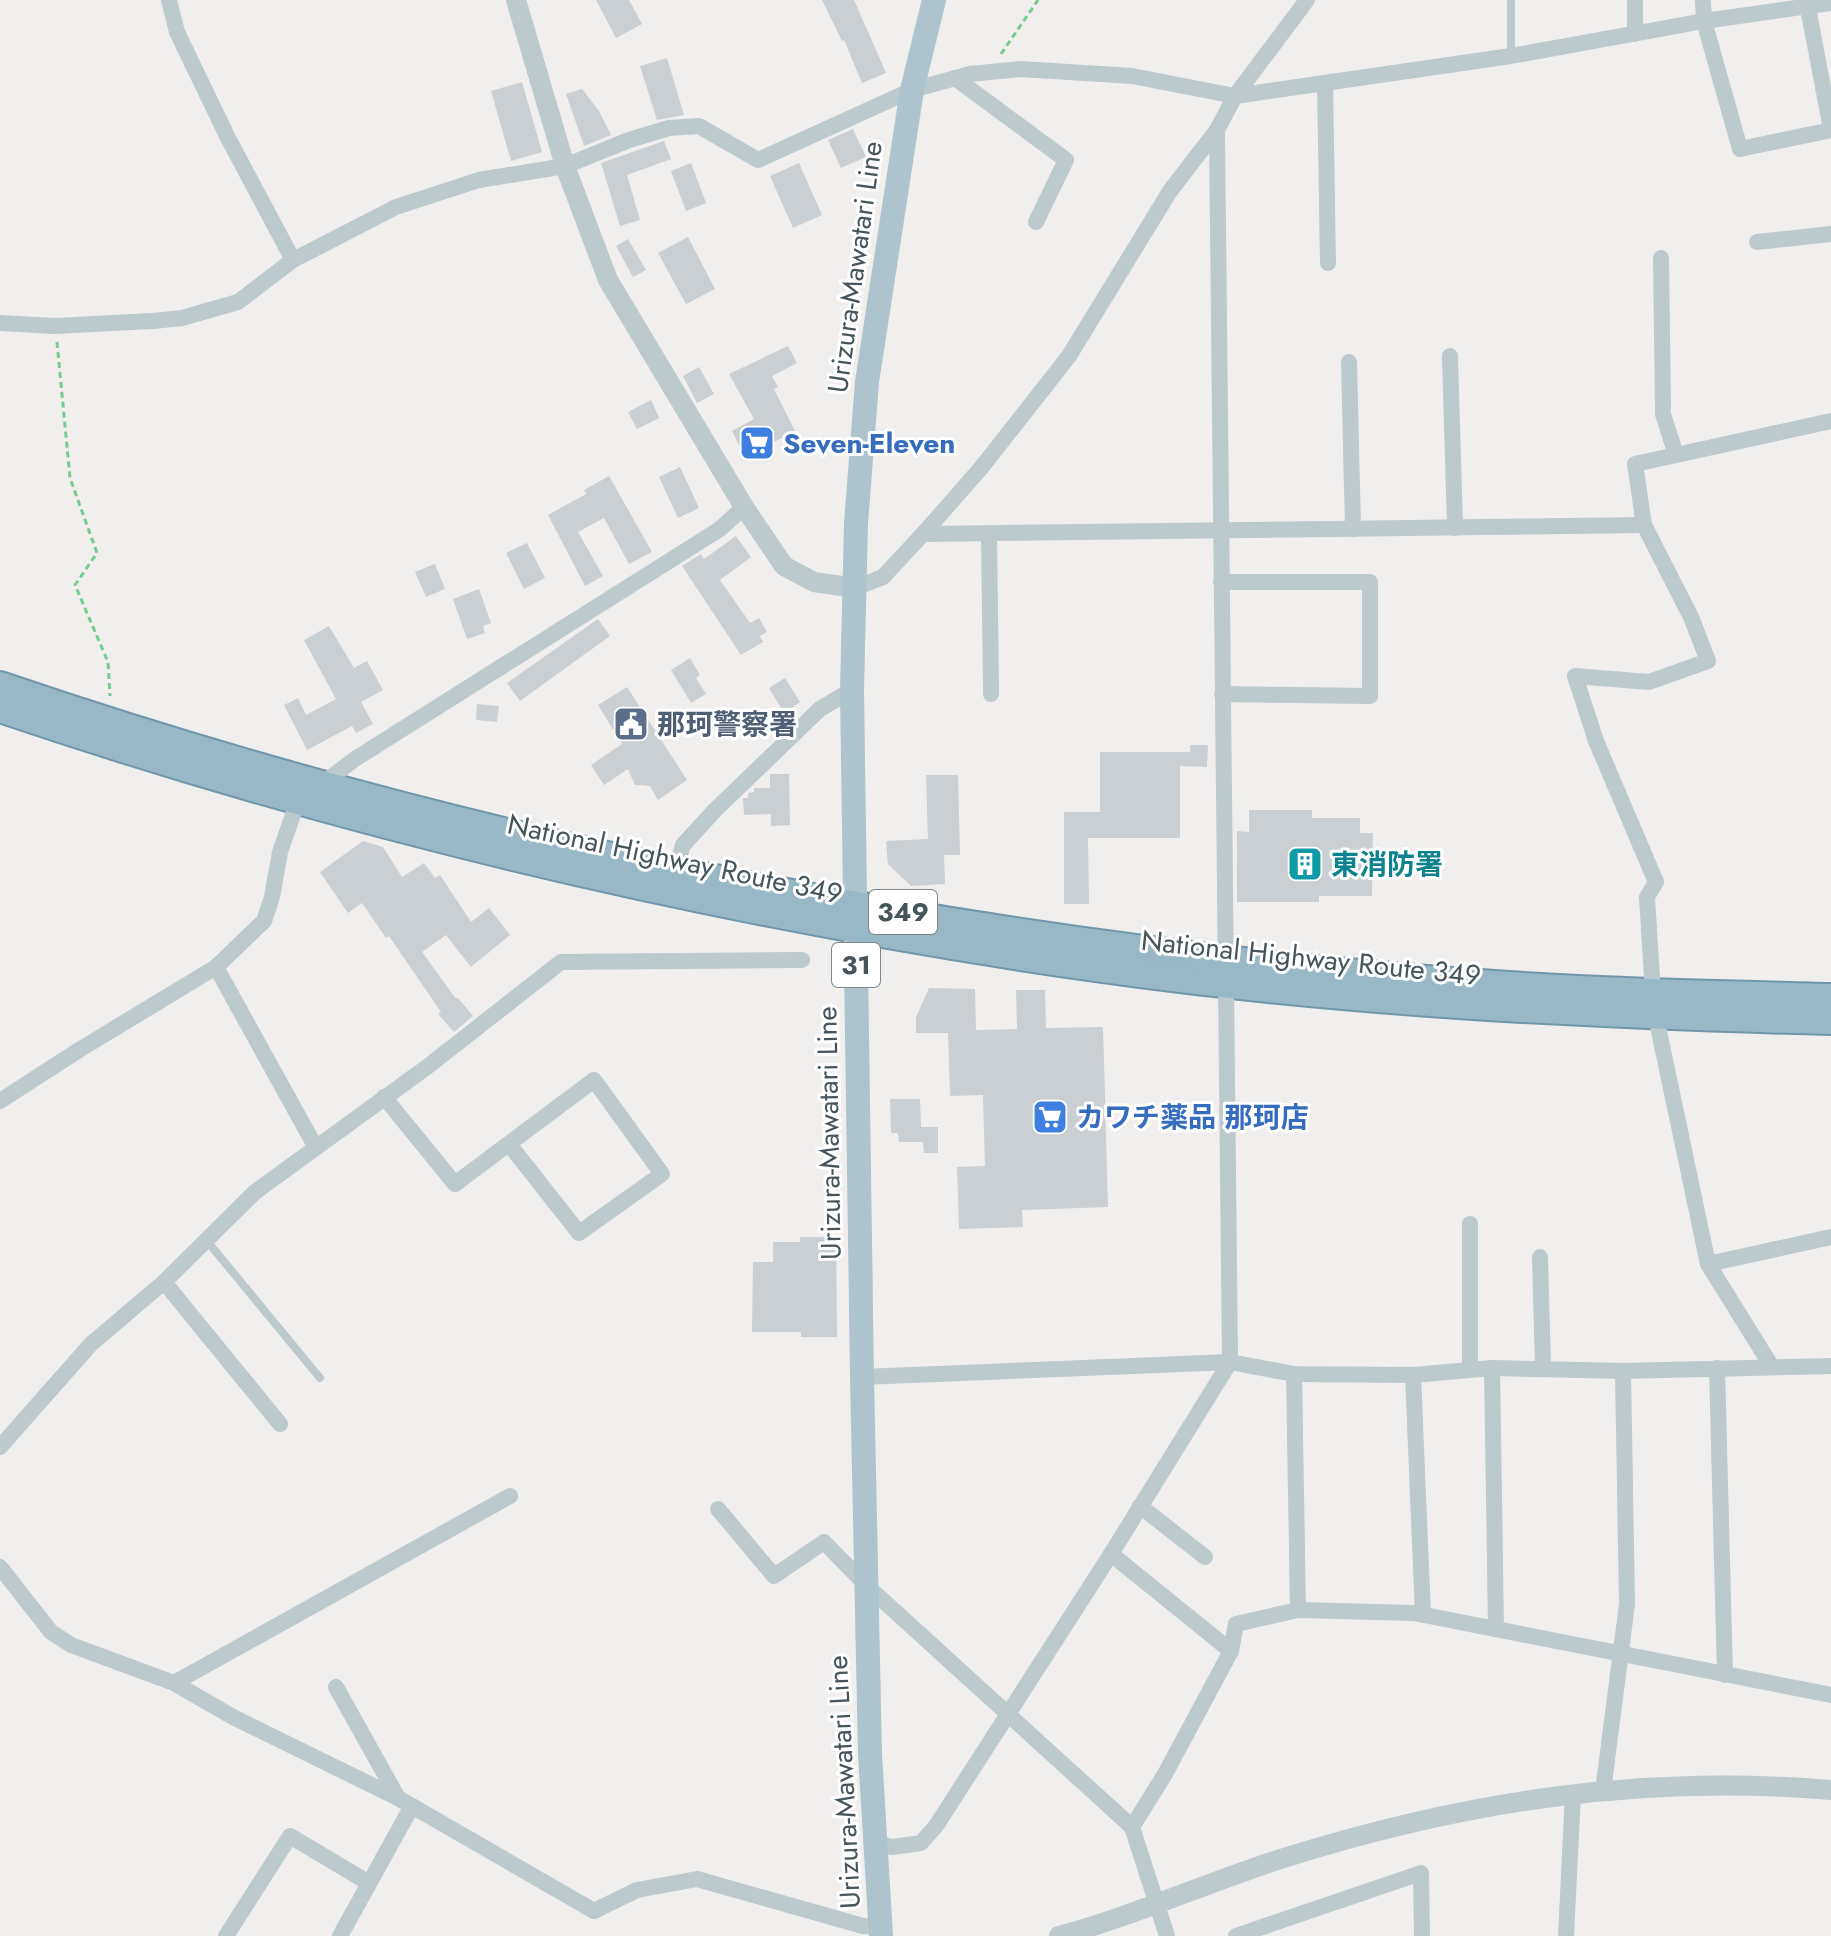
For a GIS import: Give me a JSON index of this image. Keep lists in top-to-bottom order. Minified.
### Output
{"streets":{"highway":["National Highway Route 349","349"],"main road":["Urizura-Mawatari Line","31"]},"crossings":[["Urizura-Mawatari Line","National Highway Route 349"]],"places":{"supermarket":["Seven-Eleven","カワチ薬品 那珂店"],"public building":["那珂警察署"],"building":["東消防署"]}}
